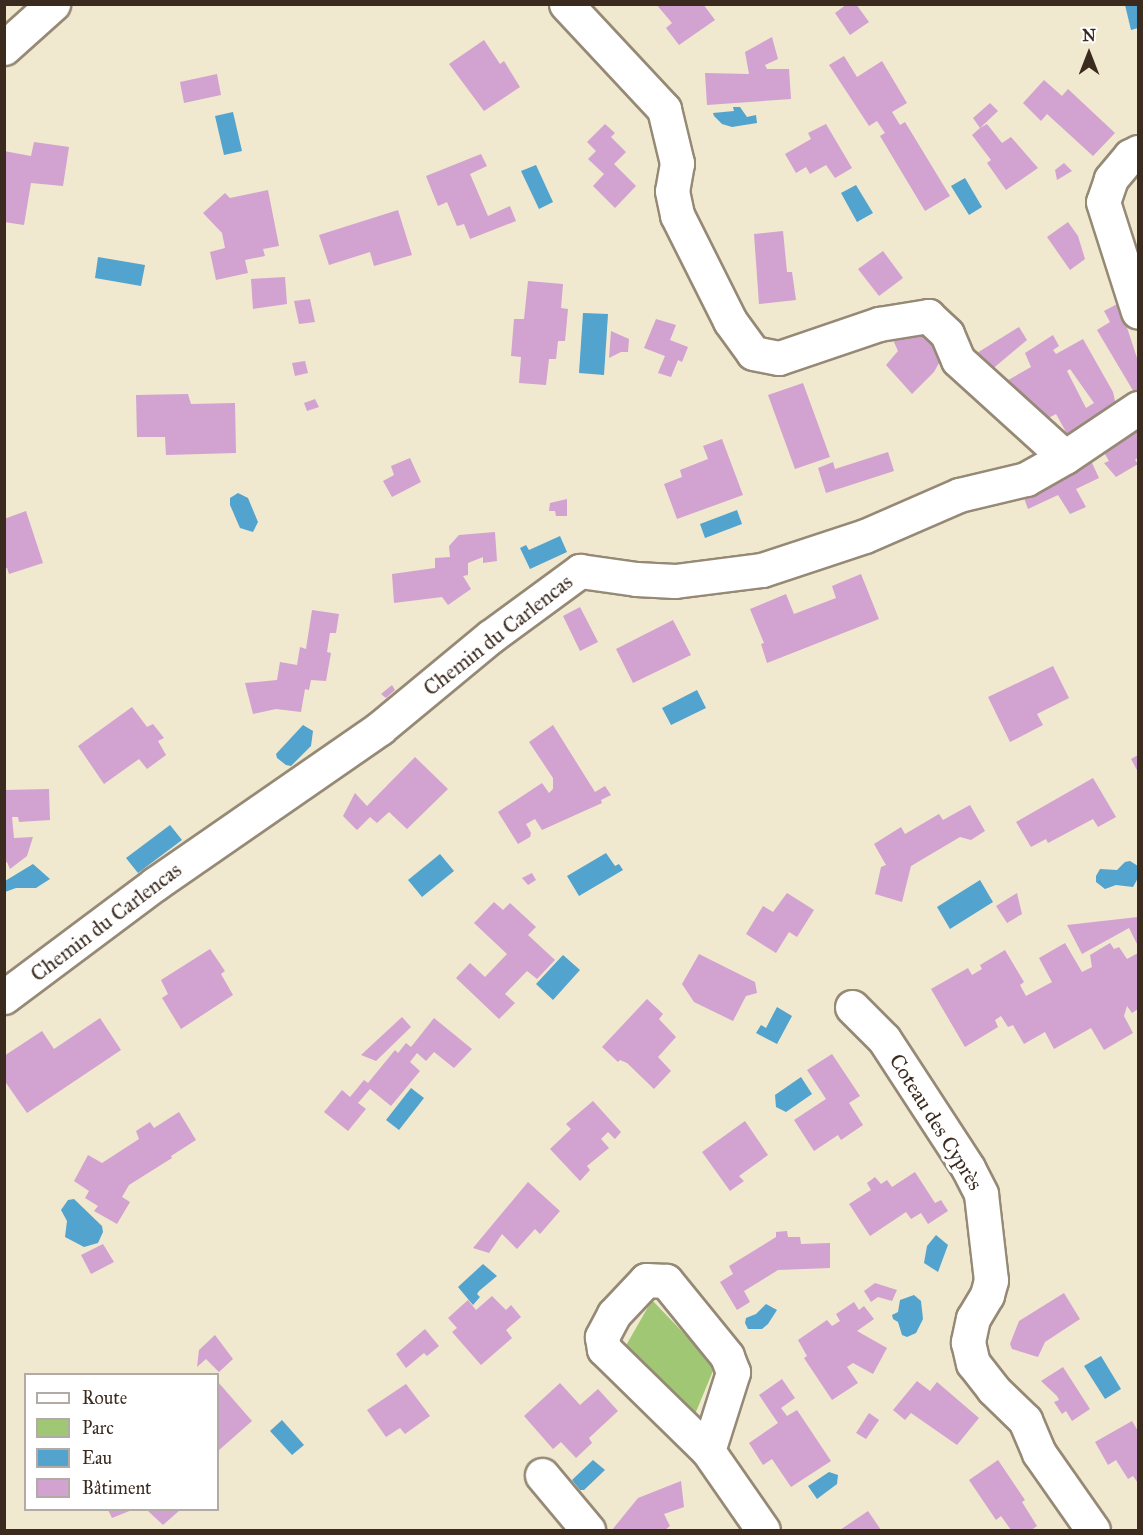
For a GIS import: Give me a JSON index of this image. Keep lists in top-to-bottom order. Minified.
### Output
{"streets":{"street":["Chemin du Carlencas","Coteau des Cyprès"]},"legend":["Route","Parc","Eau","Bâtiment"],"north":"top"}
